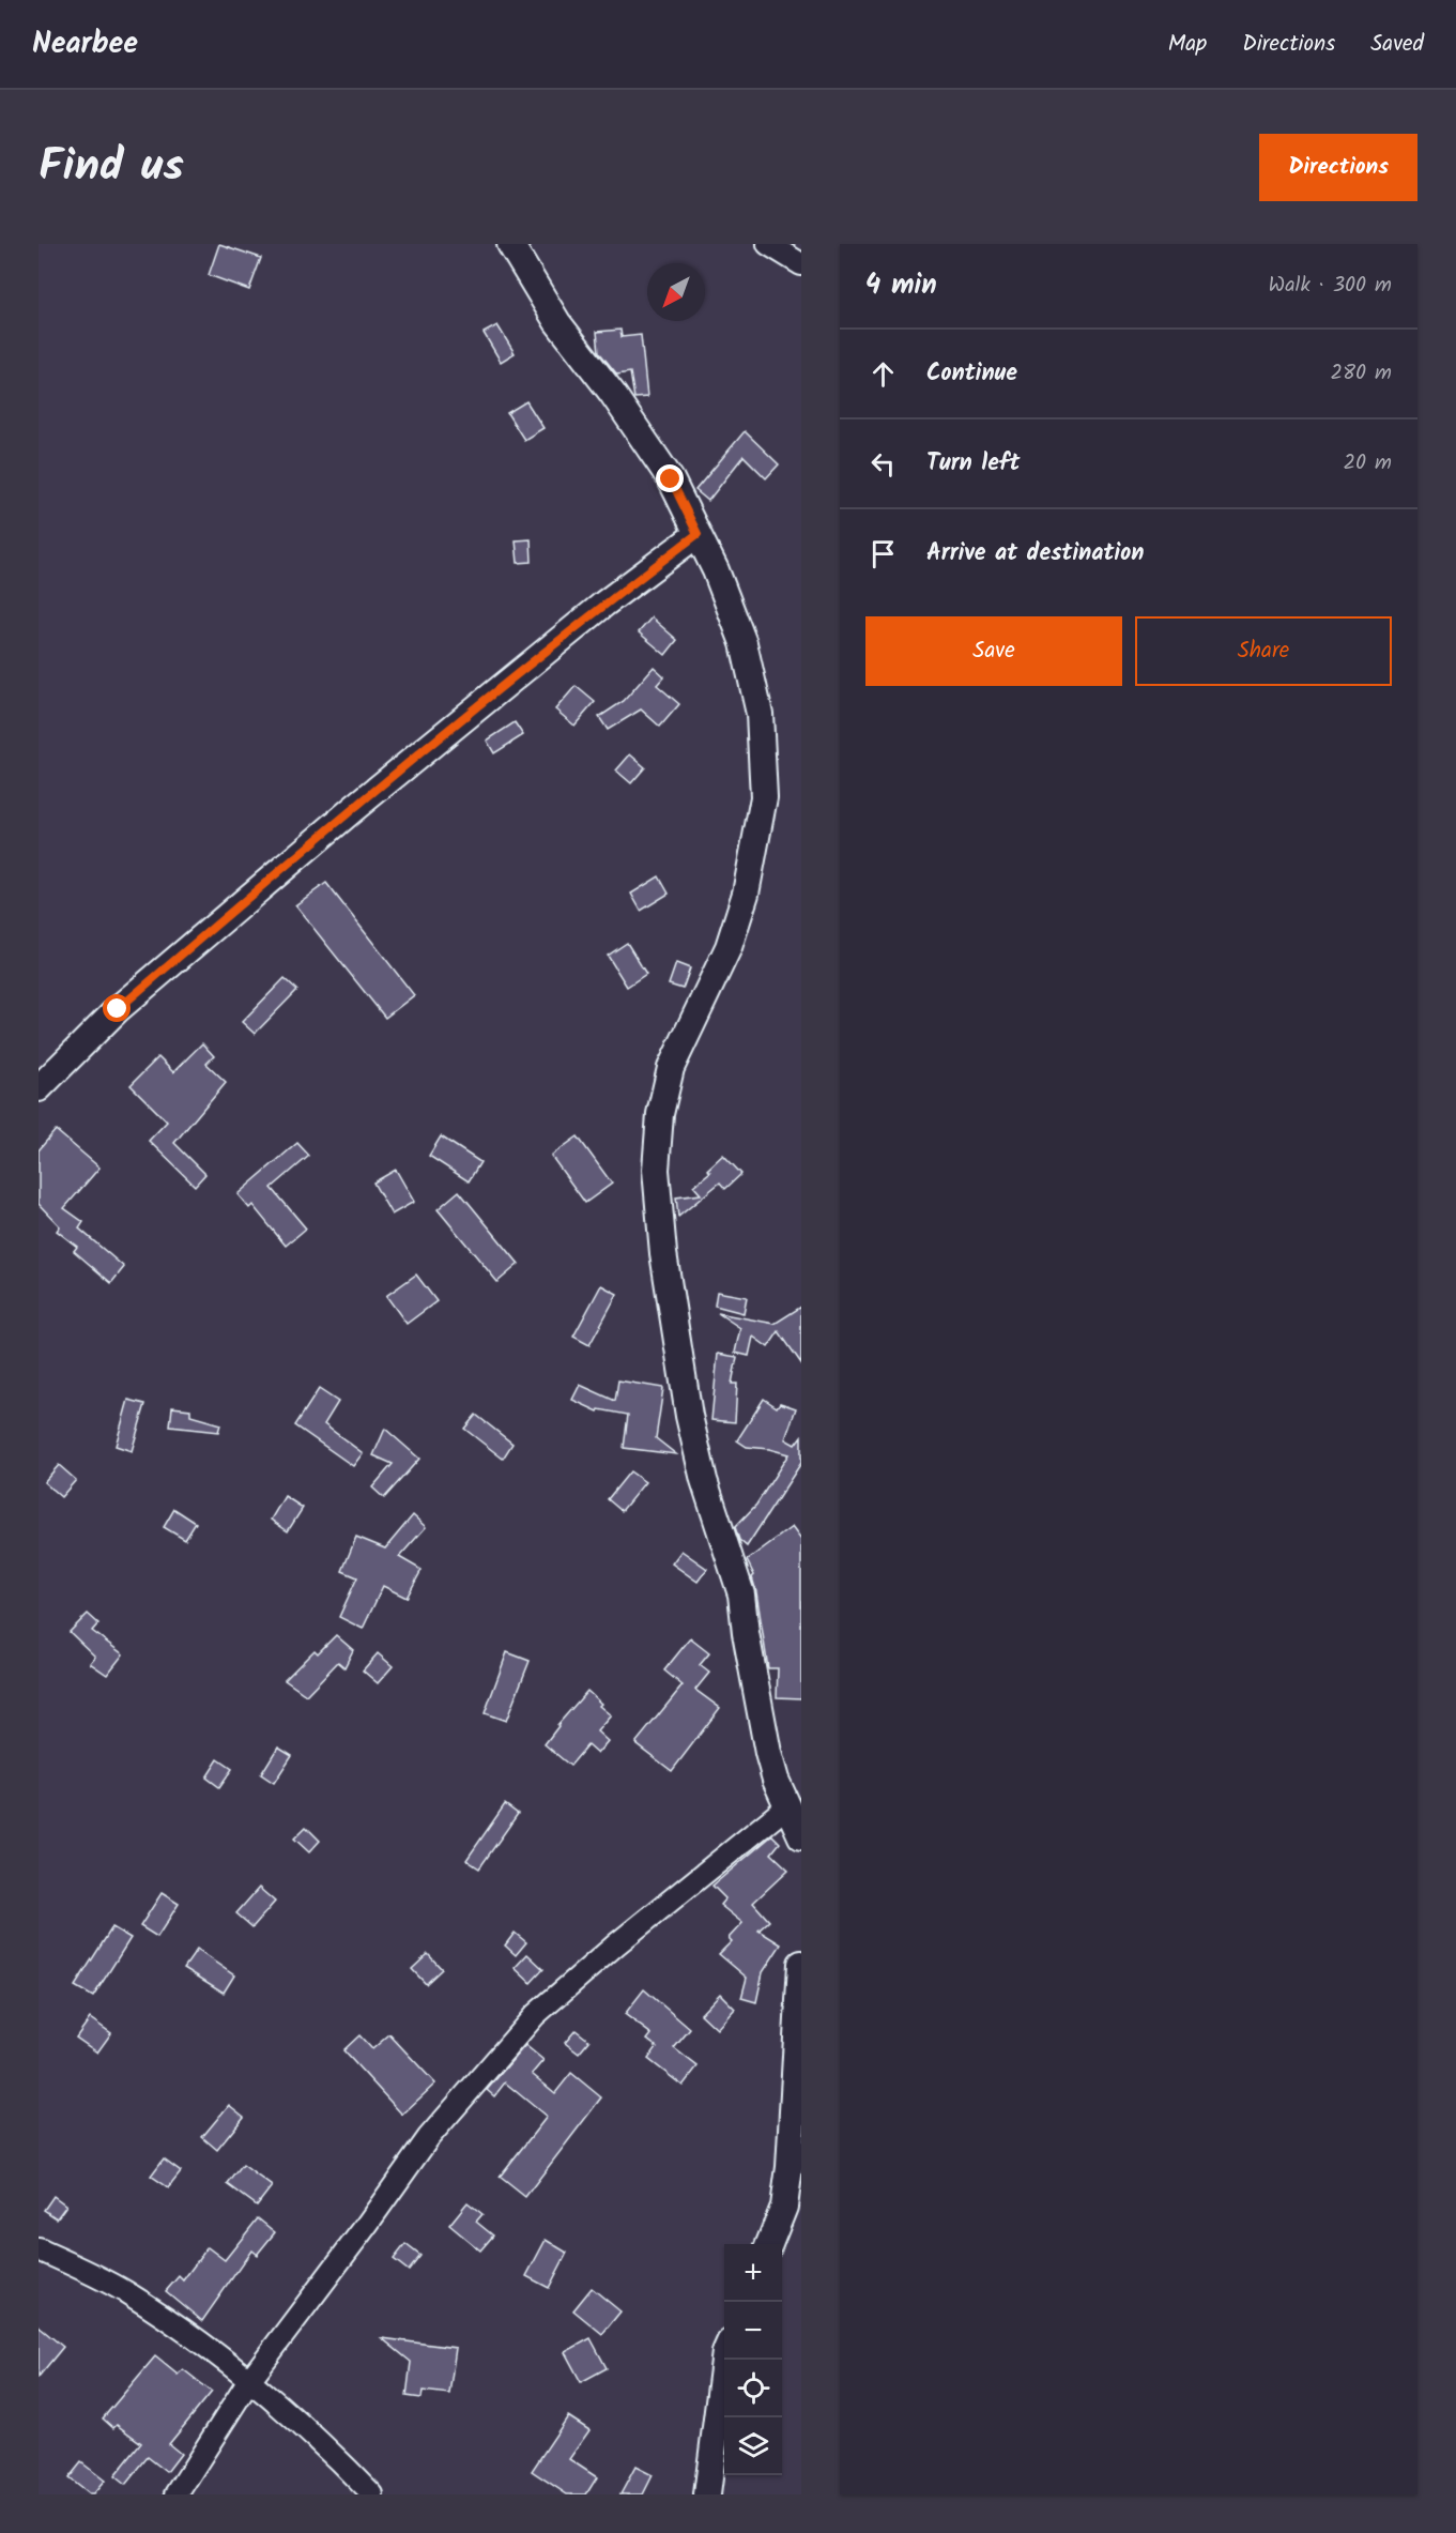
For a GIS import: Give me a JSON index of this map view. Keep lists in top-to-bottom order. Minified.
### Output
{"north":"bottom left","page":{"header":"Nearbee","nav":["Map","Directions","Saved"],"title":"Find us","buttons":["Directions",["Save","Share"]],"heading":["4 min","Walk · 300 m"],"list":[["Continue","280 m"],["Turn left","20 m"],"Arrive at destination"],"map_buttons":["+","−"]}}
